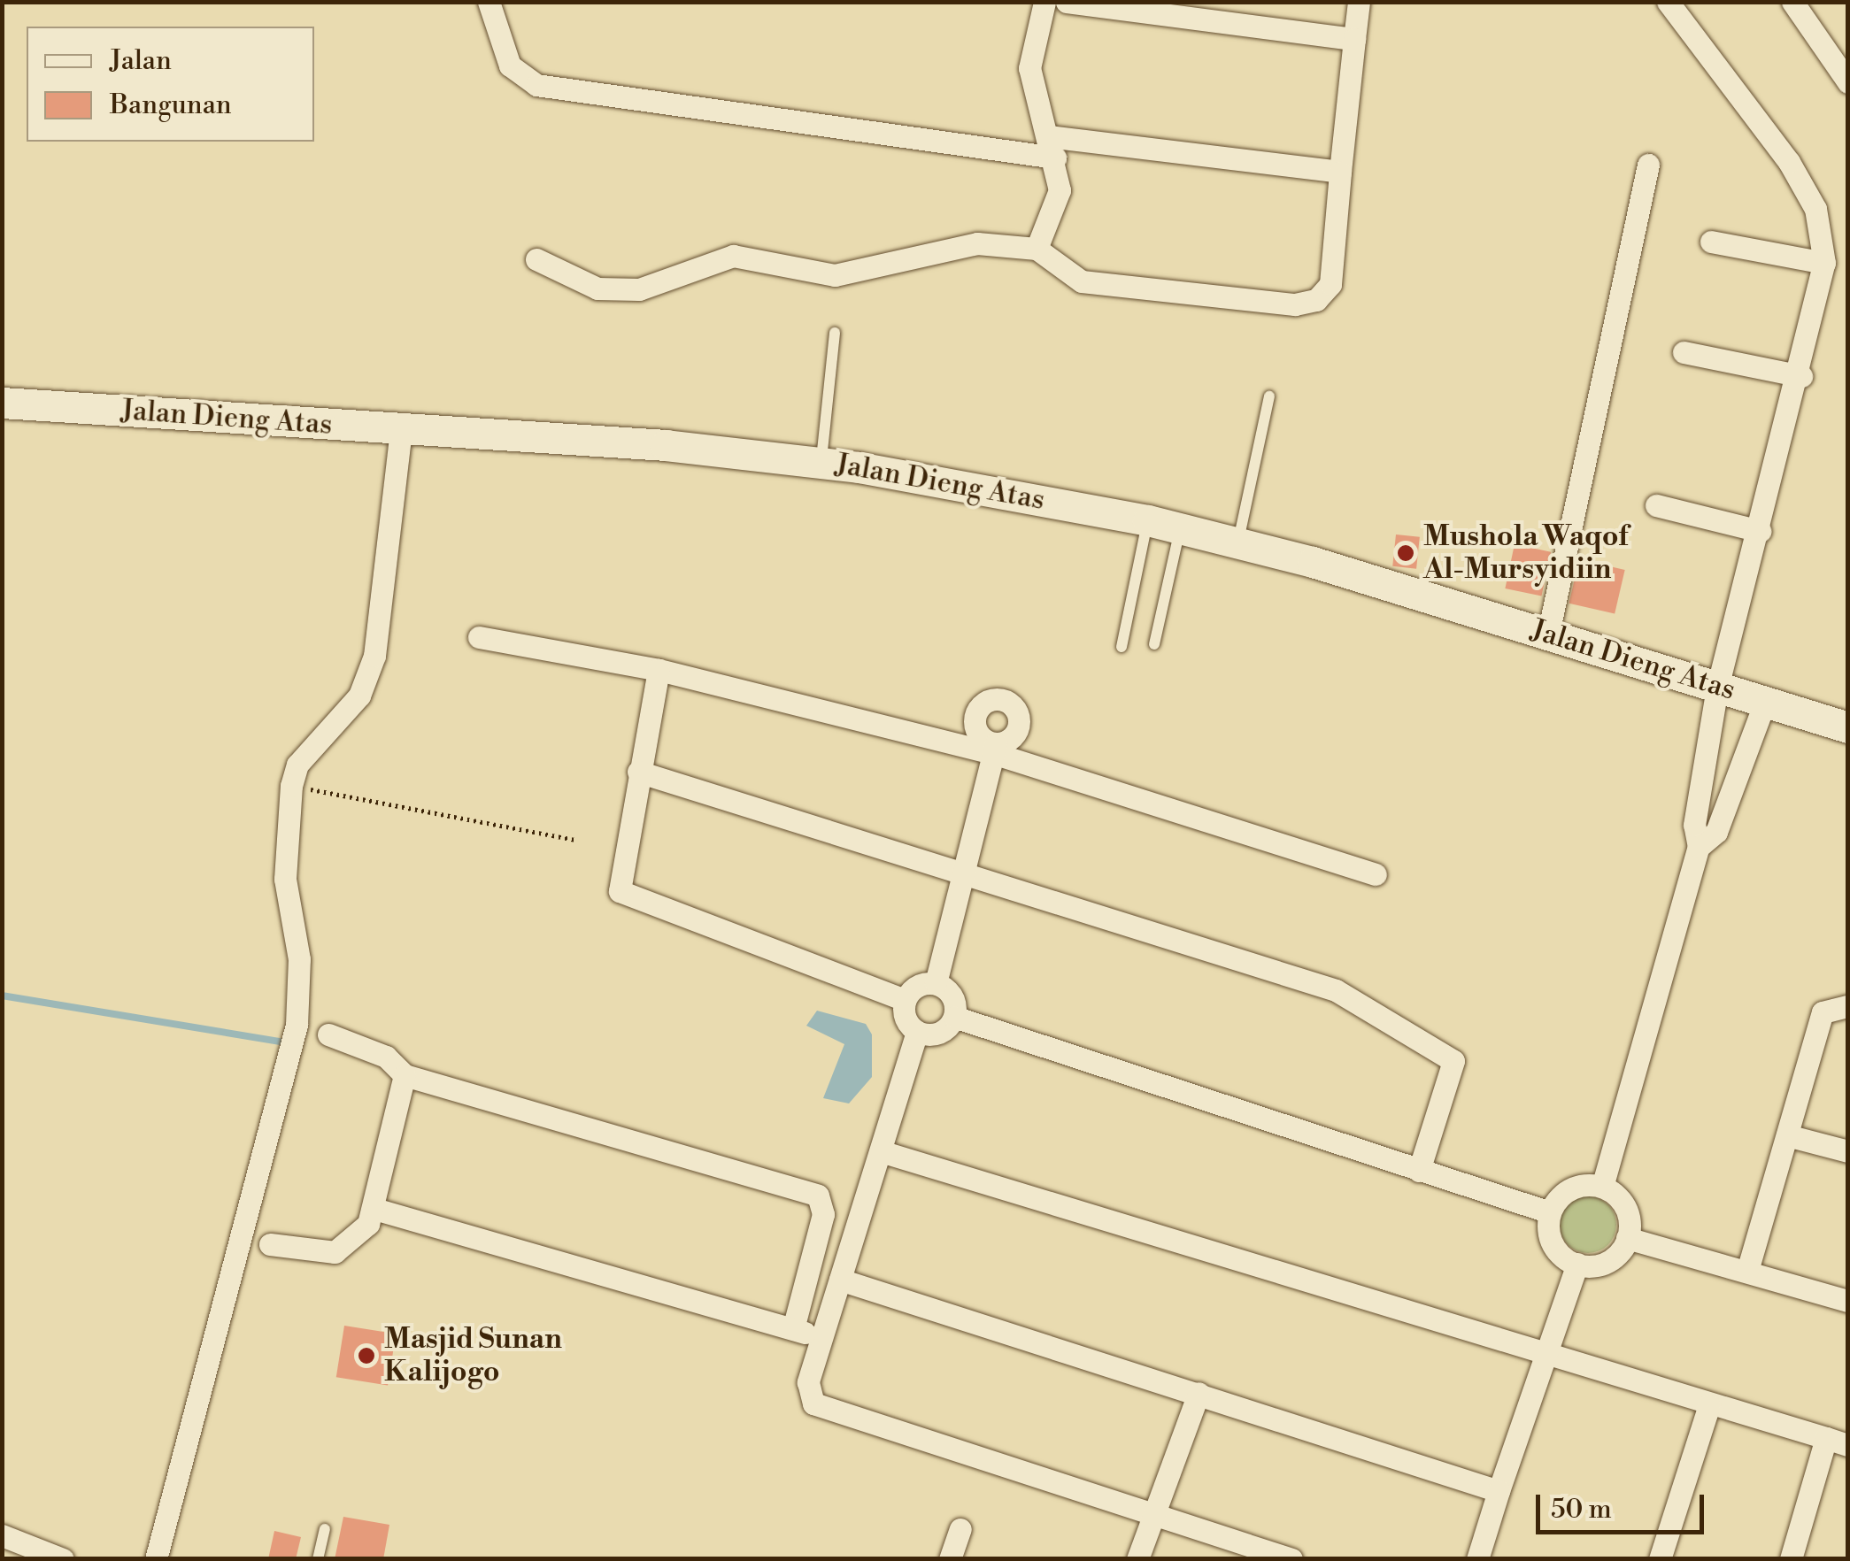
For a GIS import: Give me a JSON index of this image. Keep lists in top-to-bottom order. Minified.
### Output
{"streets":{"street":["Jalan Dieng Atas"]},"places":["Mushola Waqof Al-Mursyidiin","Masjid Sunan Kalijogo"],"legend":["Jalan","Bangunan"],"scale_bar":"50 m"}
